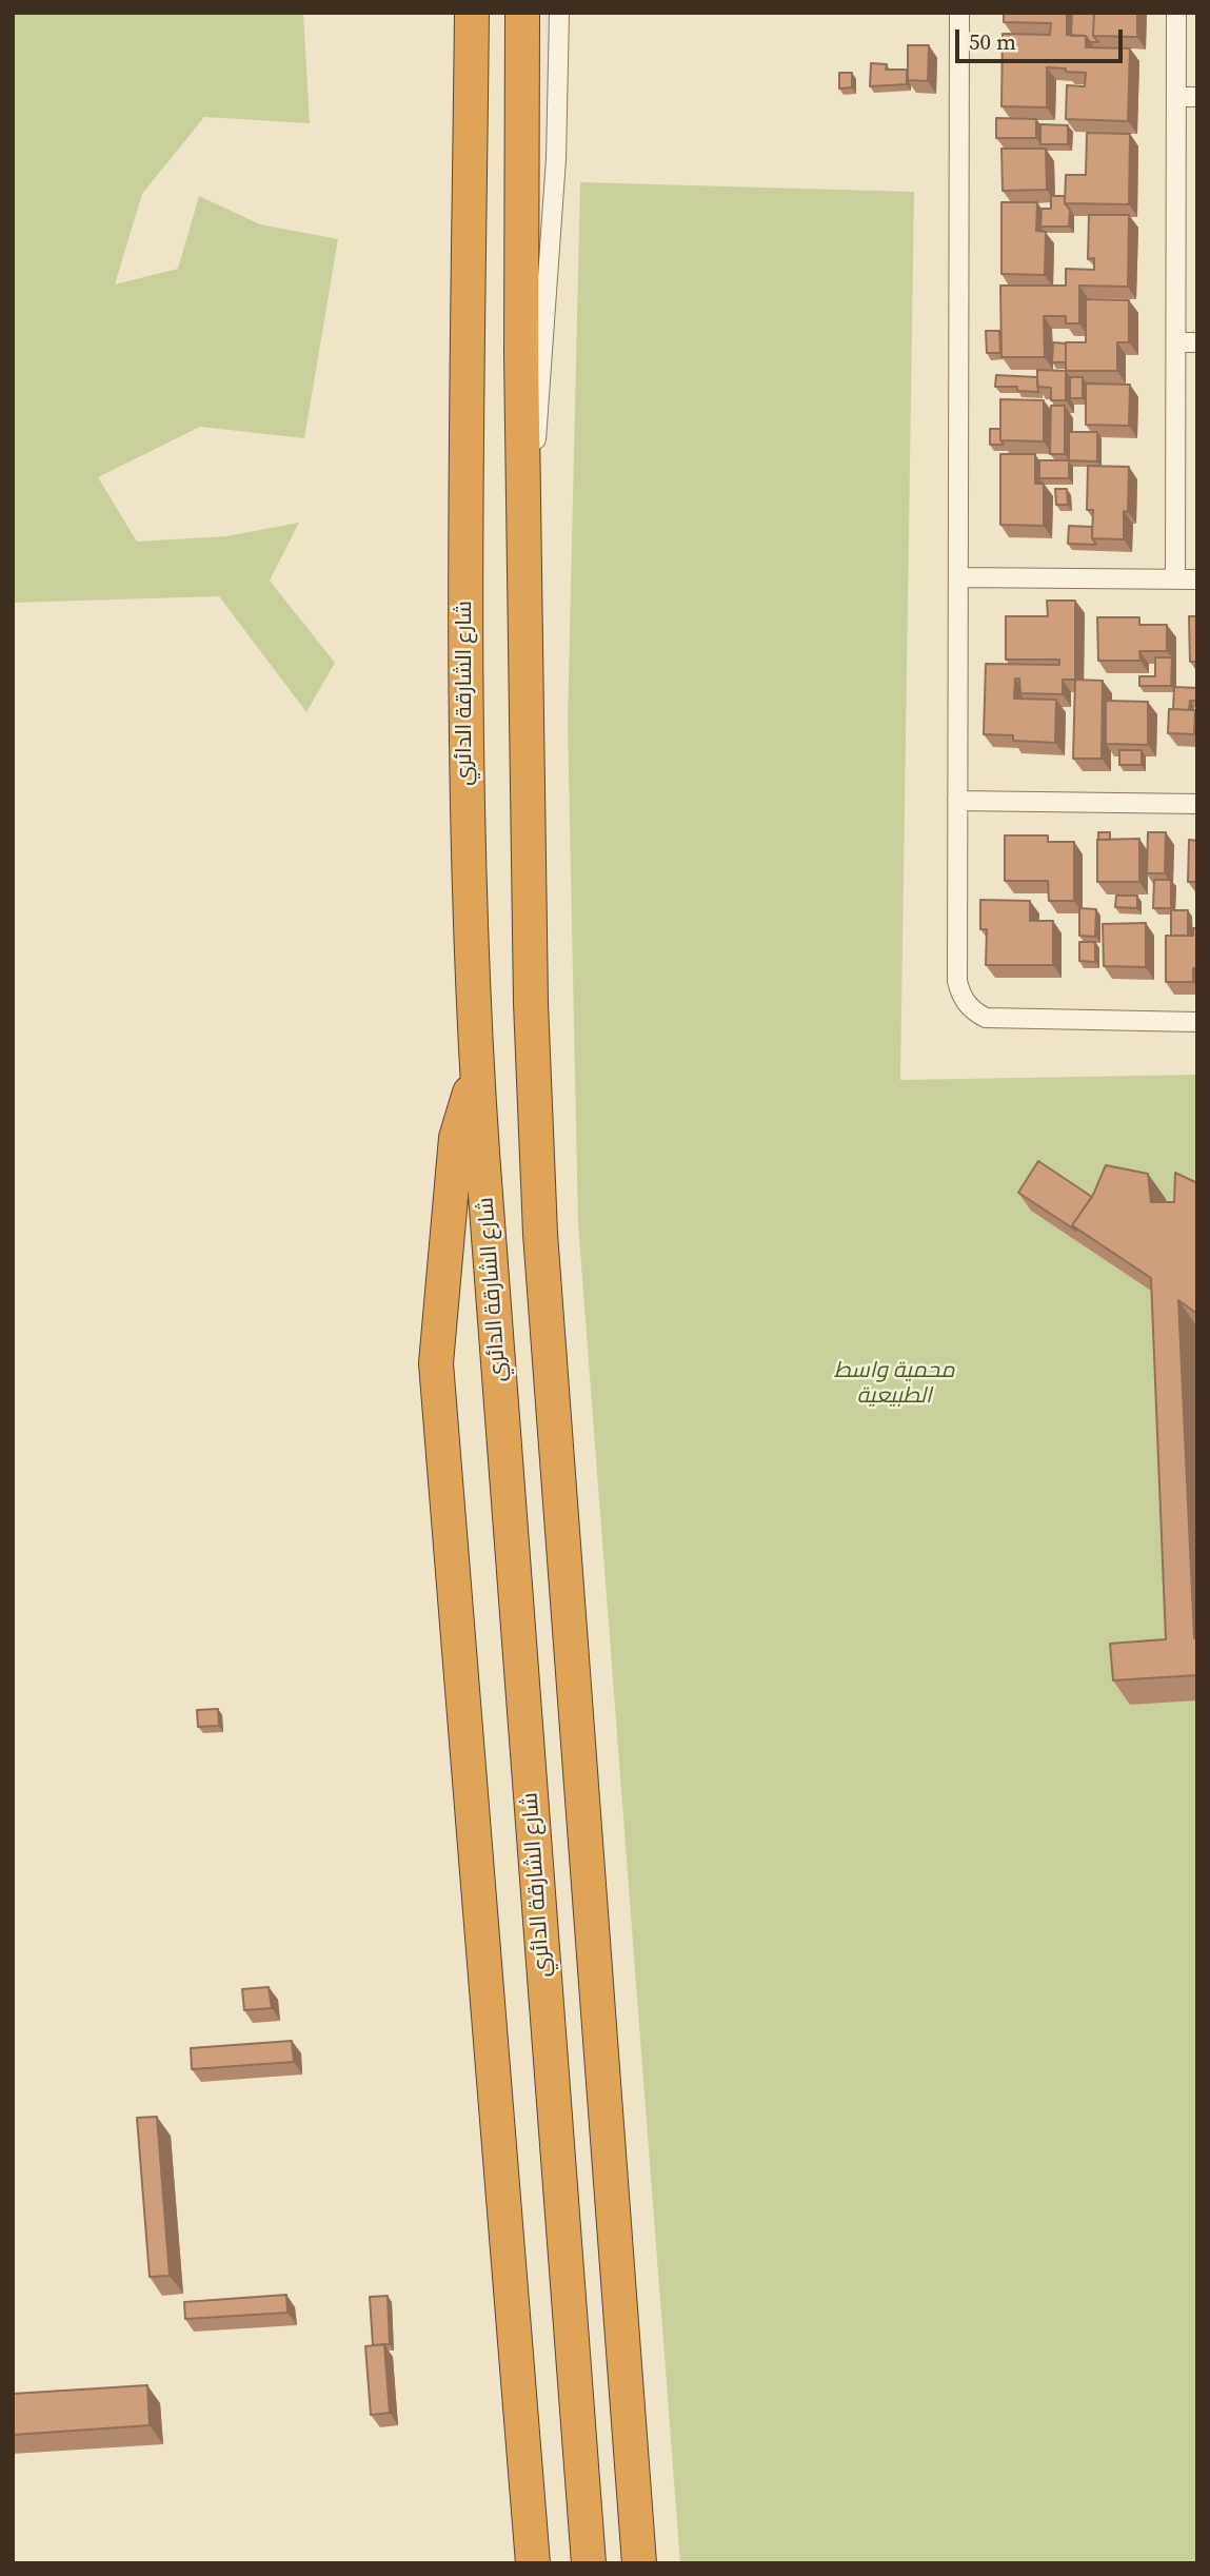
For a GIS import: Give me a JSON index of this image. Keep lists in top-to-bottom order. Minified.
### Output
{"streets":{"highway":["شارع الشارقة الدائري"]},"parks":["محمية واسط الطبيعية"],"scale_bar":"50 m"}
